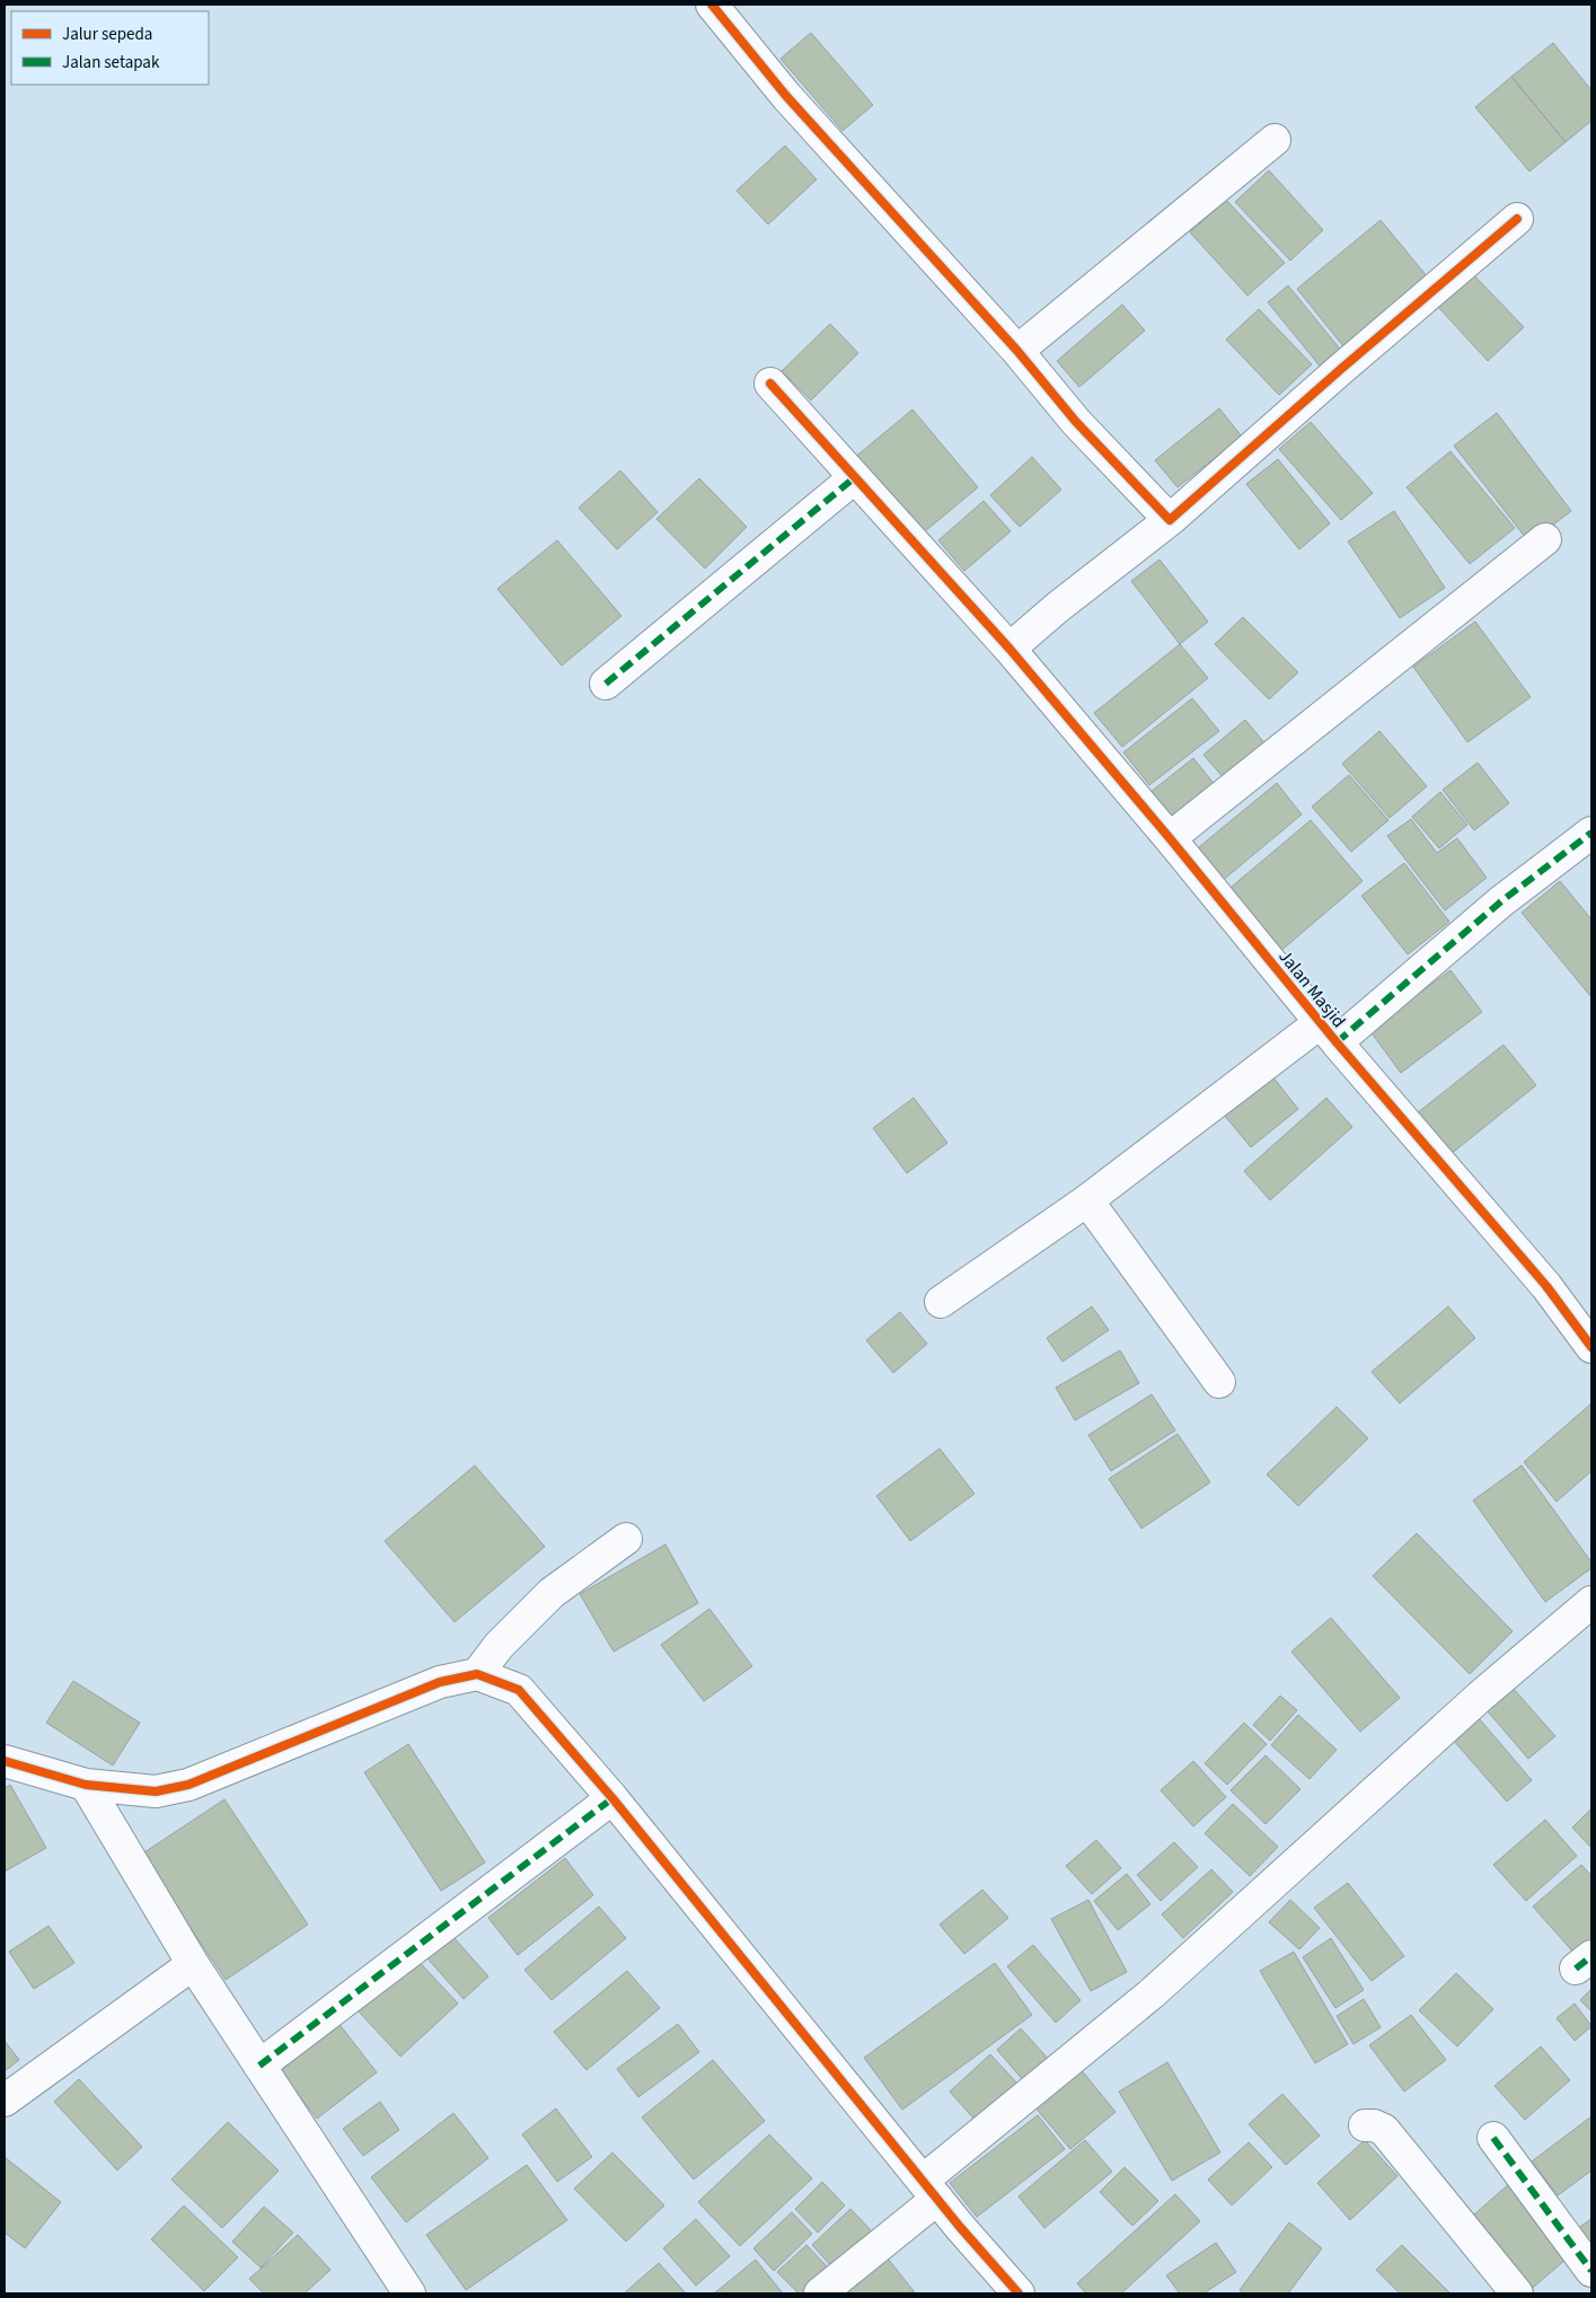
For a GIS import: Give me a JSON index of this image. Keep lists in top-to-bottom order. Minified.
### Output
{"streets":{"street":["Jalan Masjid"]},"legend":["Jalur sepeda","Jalan setapak"]}
